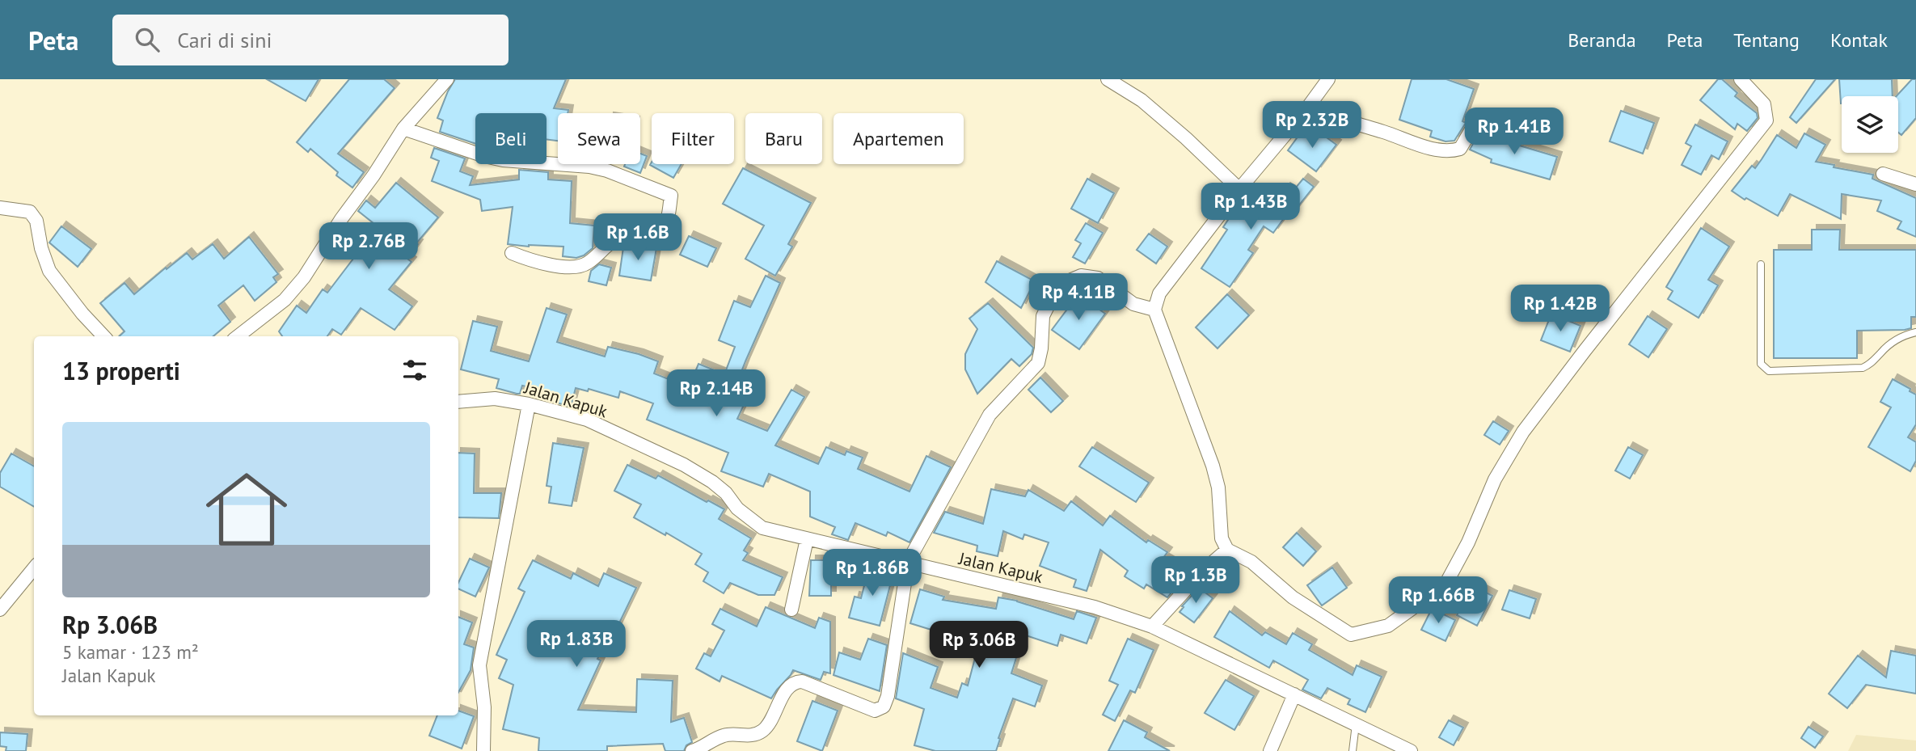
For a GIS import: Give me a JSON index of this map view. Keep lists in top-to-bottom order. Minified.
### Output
{"streets":{"street":["Jalan Kapuk"]},"page":{"header":"Peta","search":"Cari di sini","nav":["Beranda","Peta","Tentang","Kontak"],"price":["Rp 2.32B","Rp 1.41B","Rp 1.43B","Rp 1.6B","Rp 2.76B","Rp 4.11B","Rp 1.42B","Rp 2.14B","Rp 1.86B","Rp 1.3B","Rp 1.66B","Rp 1.83B","Rp 3.06B"],"chip":["Beli","Sewa","Filter","Baru","Apartemen"],"heading":"13 properti","list":[{"name":"Rp 3.06B","note":"5 kamar · 123 m² · Jalan Kapuk"}]}}
